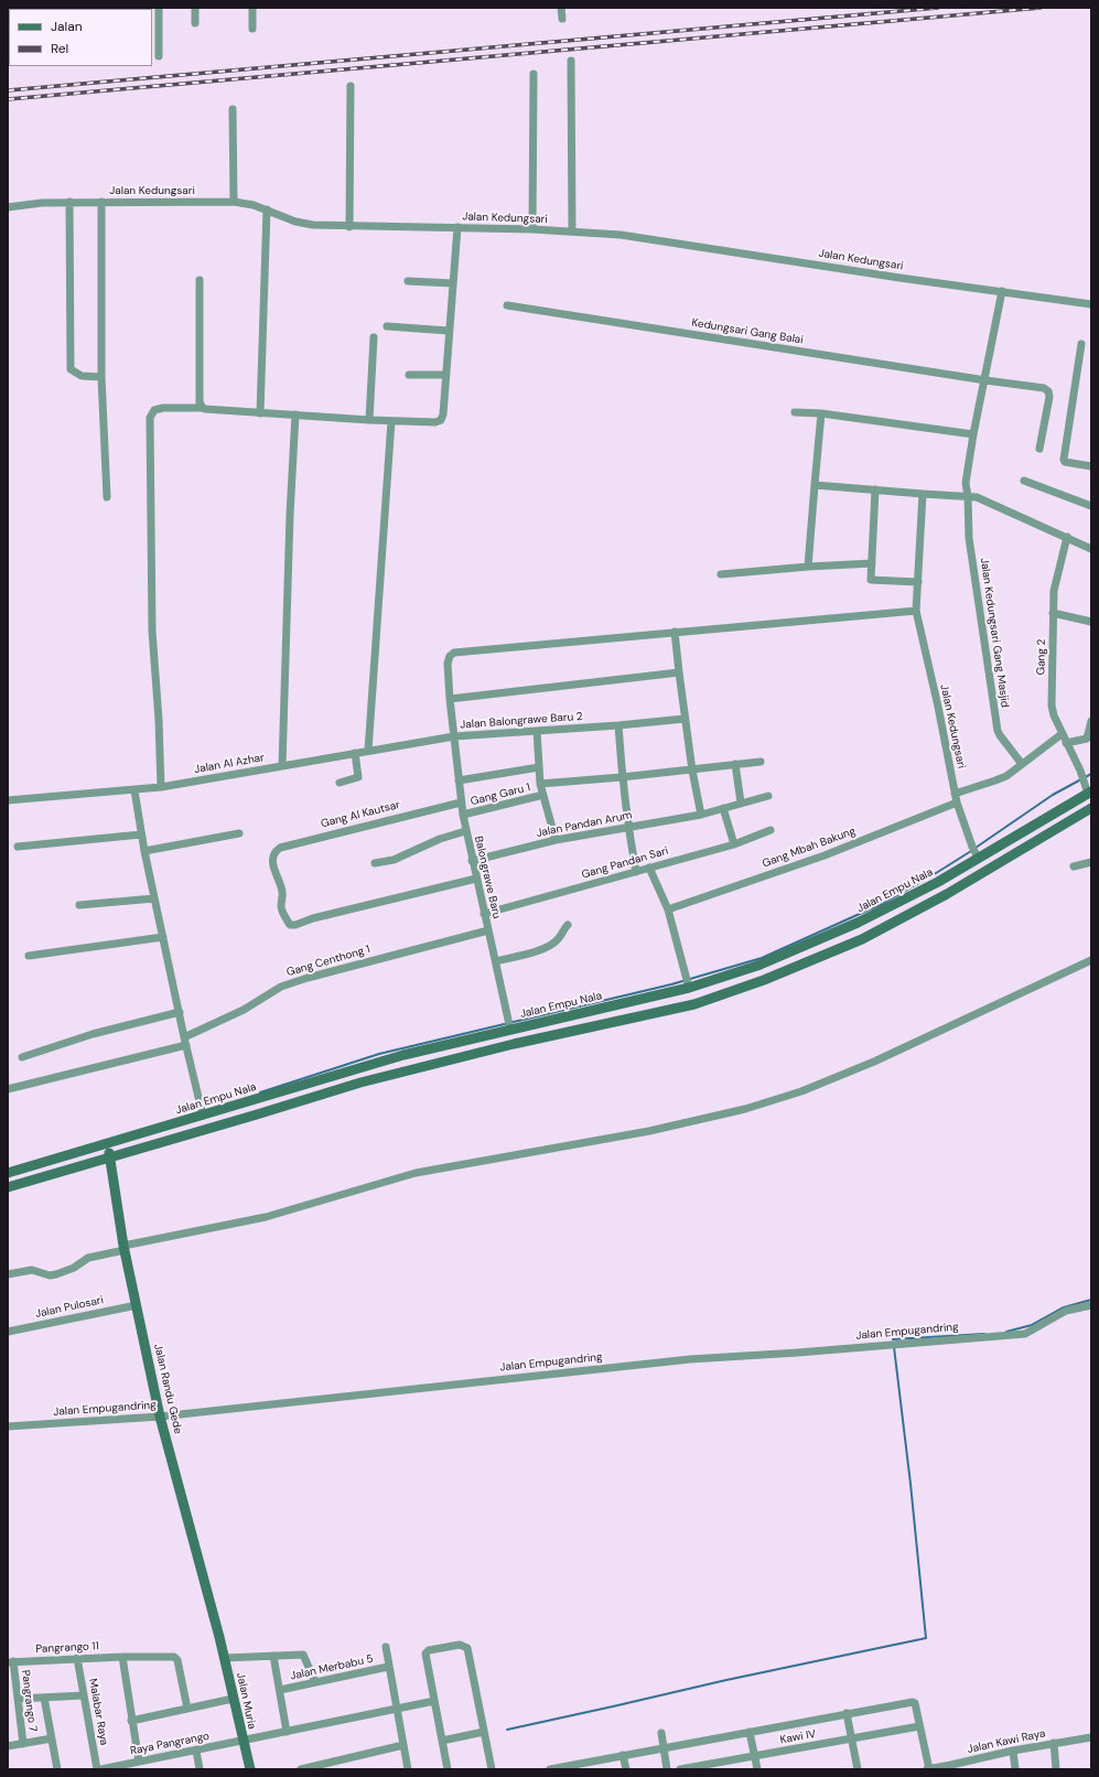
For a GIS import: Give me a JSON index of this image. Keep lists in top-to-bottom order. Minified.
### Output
{"streets":{"main road":["Jalan Empu Nala","Jalan Randu Gede","Jalan Muria"],"street":["Jalan Kedungsari","Kedungsari Gang Balai","Jalan Kedungsari Gang Masjid","Gang 2","Jalan Balongrawe Baru 2","Jalan Al Azhar","Gang Garu 1","Gang Al Kautsar","Jalan Pandan Arum","Gang Mbah Bakung","Gang Pandan Sari","Balongrawe Baru","Gang Centhong 1","Jalan Pulosari","Jalan Empugandring","Pangrango 11","Jalan Merbabu 5","Pangrango 7","Malabar Raya","Kawi IV","Jalan Kawi Raya","Raya Pangrango"]},"crossings":[["Jalan Kedungsari","Gang Mbah Bakung"],["Jalan Kedungsari","Jalan Empu Nala"],["Gang 2","Jalan Empu Nala"],["Jalan Balongrawe Baru 2","Jalan Al Azhar"],["Jalan Balongrawe Baru 2","Balongrawe Baru"],["Jalan Al Azhar","Balongrawe Baru"],["Gang Garu 1","Balongrawe Baru"],["Gang Al Kautsar","Balongrawe Baru"],["Jalan Pandan Arum","Balongrawe Baru"],["Gang Pandan Sari","Balongrawe Baru"],["Balongrawe Baru","Jalan Empu Nala"],["Balongrawe Baru","Gang Centhong 1"],["Jalan Empu Nala","Jalan Randu Gede"],["Jalan Pulosari","Jalan Randu Gede"],["Jalan Empugandring","Jalan Randu Gede"],["Jalan Randu Gede","Jalan Muria"],["Pangrango 11","Pangrango 7"],["Pangrango 11","Malabar Raya"],["Jalan Muria","Raya Pangrango"]],"legend":["Jalan","Rel"]}
